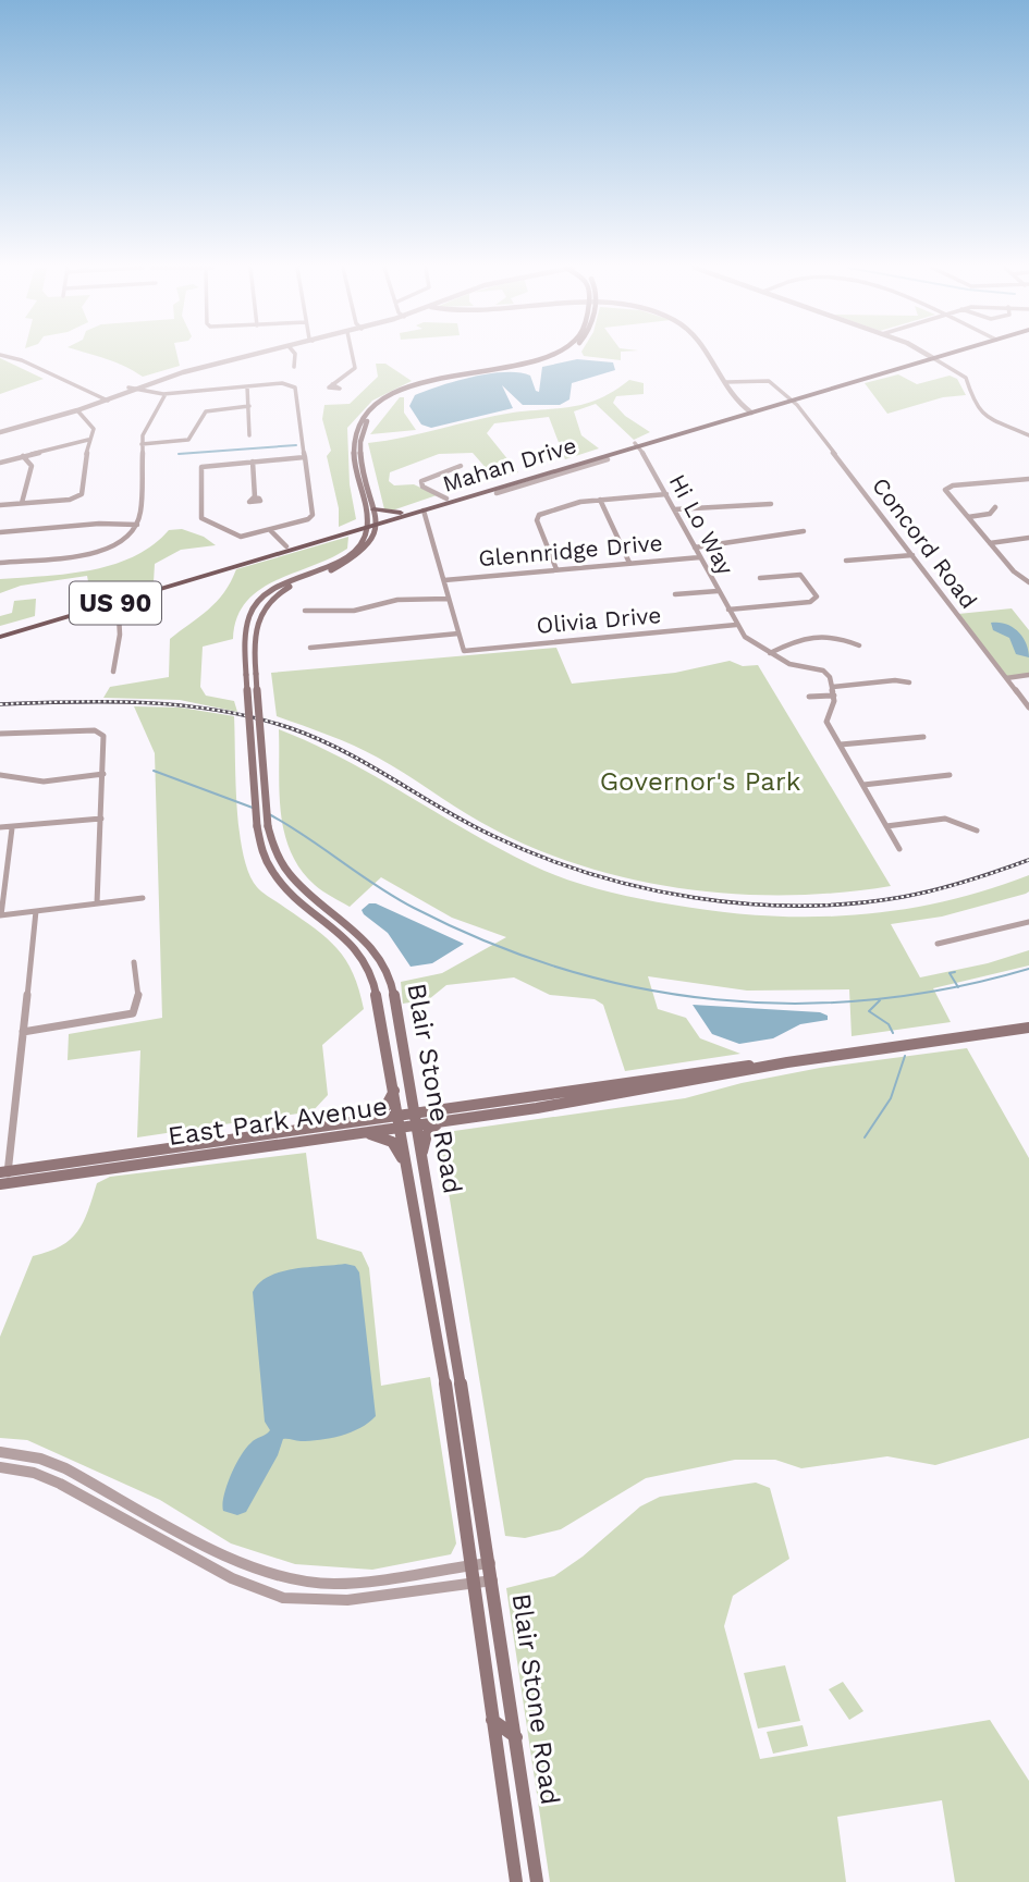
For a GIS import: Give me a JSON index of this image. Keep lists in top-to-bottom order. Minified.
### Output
{"streets":{"main road":["Mahan Drive","US 90","Blair Stone Road","East Park Avenue"],"street":["Hi Lo Way","Concord Road","Glennridge Drive","Olivia Drive"]},"crossings":[["Mahan Drive","Hi Lo Way"],["Mahan Drive","Concord Road"],["Mahan Drive","Blair Stone Road"],["Hi Lo Way","Glennridge Drive"],["Hi Lo Way","Olivia Drive"],["Blair Stone Road","East Park Avenue"]],"parks":["Governor's Park"]}
